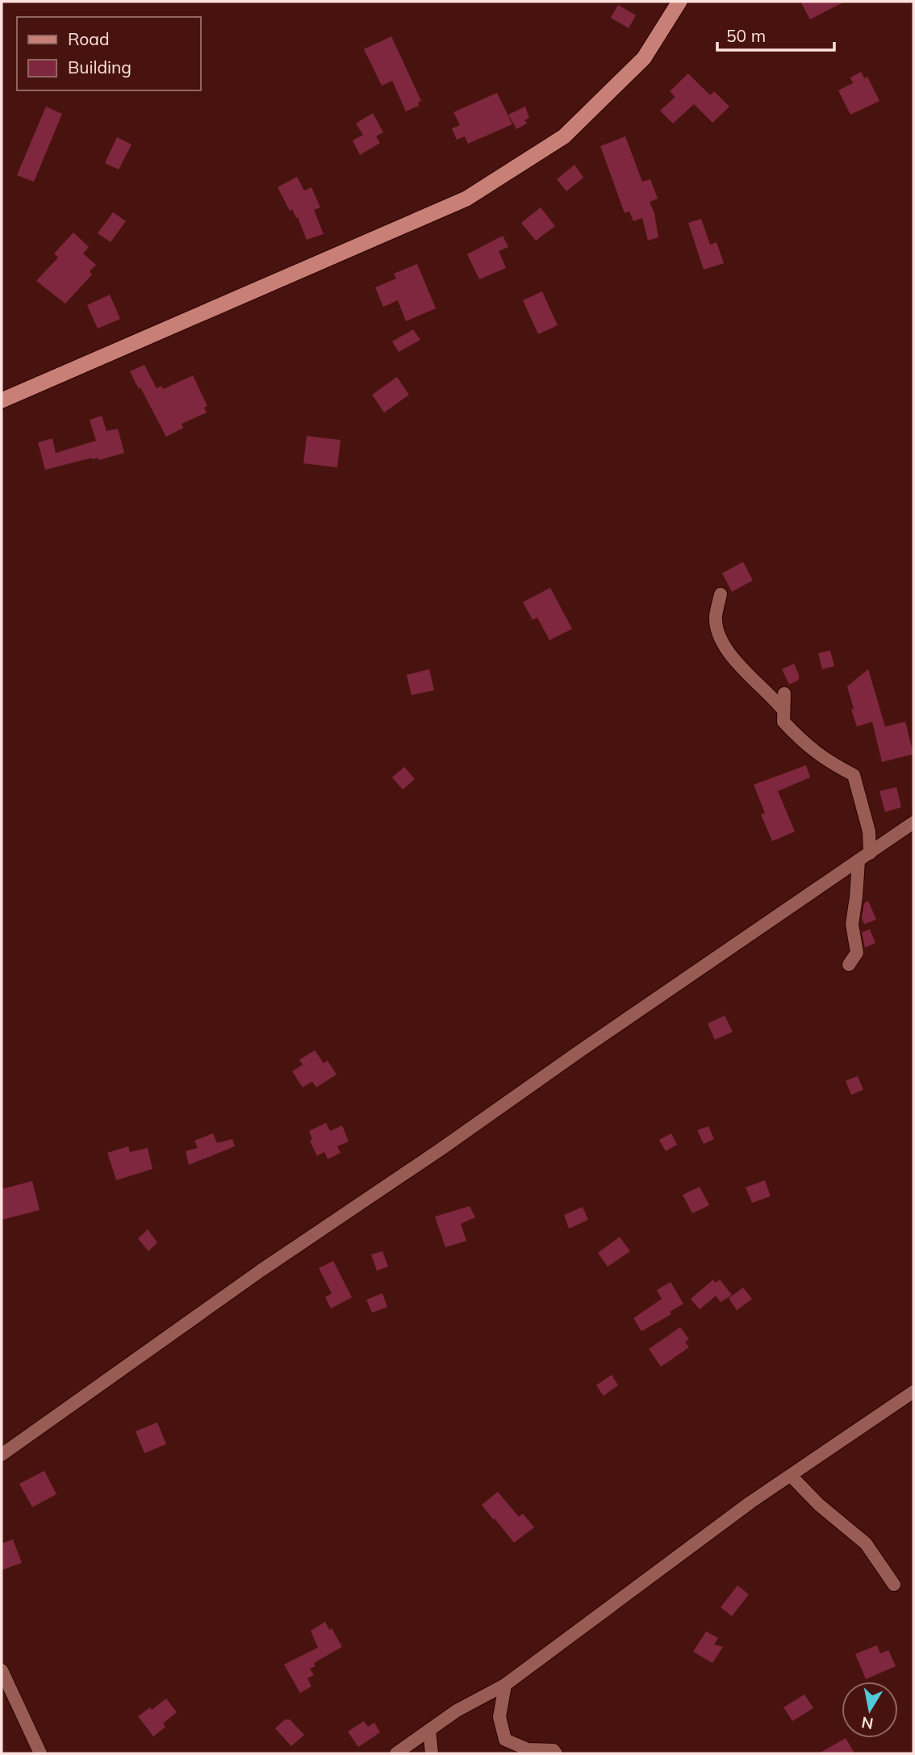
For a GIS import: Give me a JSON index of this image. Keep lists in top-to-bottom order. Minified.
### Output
{"legend":["Road","Building"],"scale_bar":"50 m","north":"bottom"}
